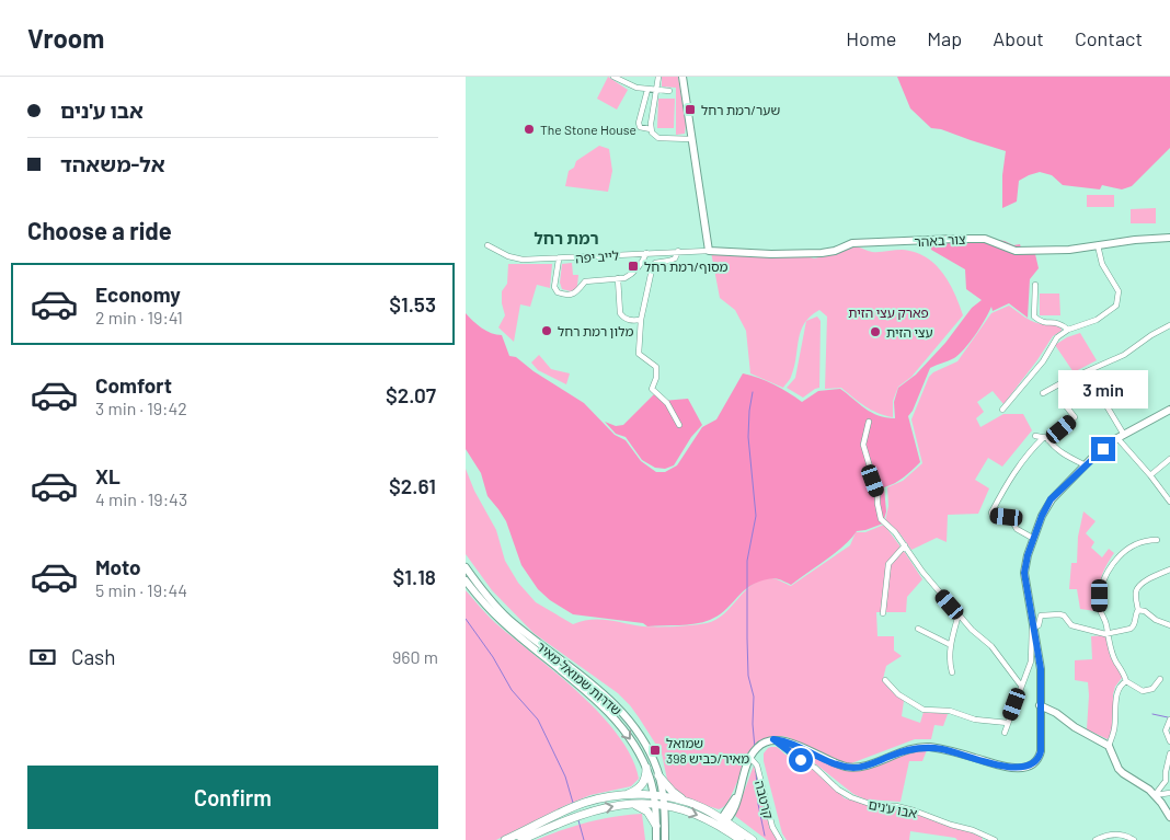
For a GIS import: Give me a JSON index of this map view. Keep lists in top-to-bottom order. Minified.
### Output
{"streets":{"street":["צור באהר","לייב יפה","שדרות שמואל מאיר","קרטבה","אבו ע'נים"]},"crossings":[["צור באהר","לייב יפה"]],"districts":["רמת רחל"],"parks":["פארק עצי הזית"],"places":{"transit":["שער/רמת רחל","מסוף/רמת רחל","שמואל מאיר/כביש 398"],"other":["The Stone House","מלון רמת רחל","עצי הזית"]},"page":{"header":"Vroom","nav":["Home","Map","About","Contact"],"banner":["אבו ע'נים","אל-משאהד"],"heading":"Choose a ride","list":[{"name":"Economy","note":"2 min · 19:41","value":"$1.53"},{"name":"Comfort","note":"3 min · 19:42","value":"$2.07"},{"name":"XL","note":"4 min · 19:43","value":"$2.61"},{"name":"Moto","note":"5 min · 19:44","value":"$1.18"}],"bubble":"3 min","pay":["Cash","960 m"],"buttons":"Confirm"}}
